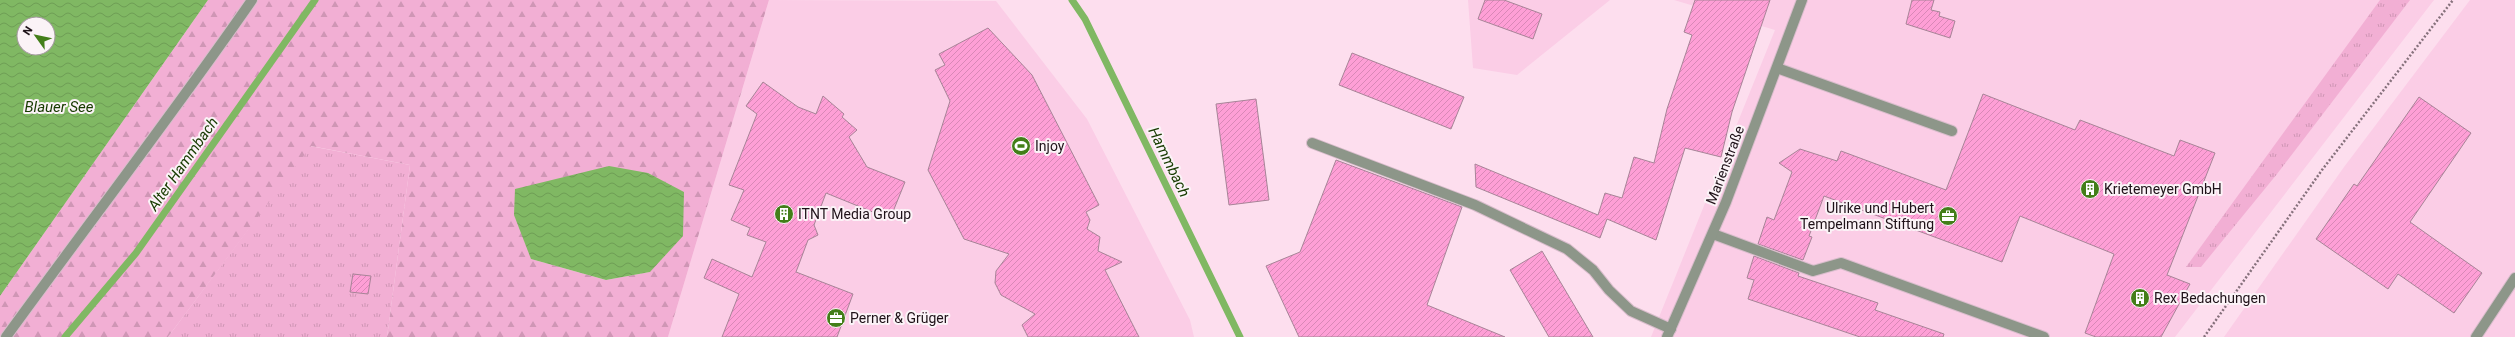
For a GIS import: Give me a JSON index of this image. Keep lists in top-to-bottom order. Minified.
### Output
{"streets":{"street":["Marienstraße"]},"water":["Blauer See","Hammbach","Alter Hammbach"],"places":{"sports":["Injoy"],"building":["Krietemeyer GmbH","ITNT Media Group","Rex Bedachungen"],"office":["Ulrike und Hubert Tempelmann Stiftung","Perner & Grüger"]},"north":"top left"}
